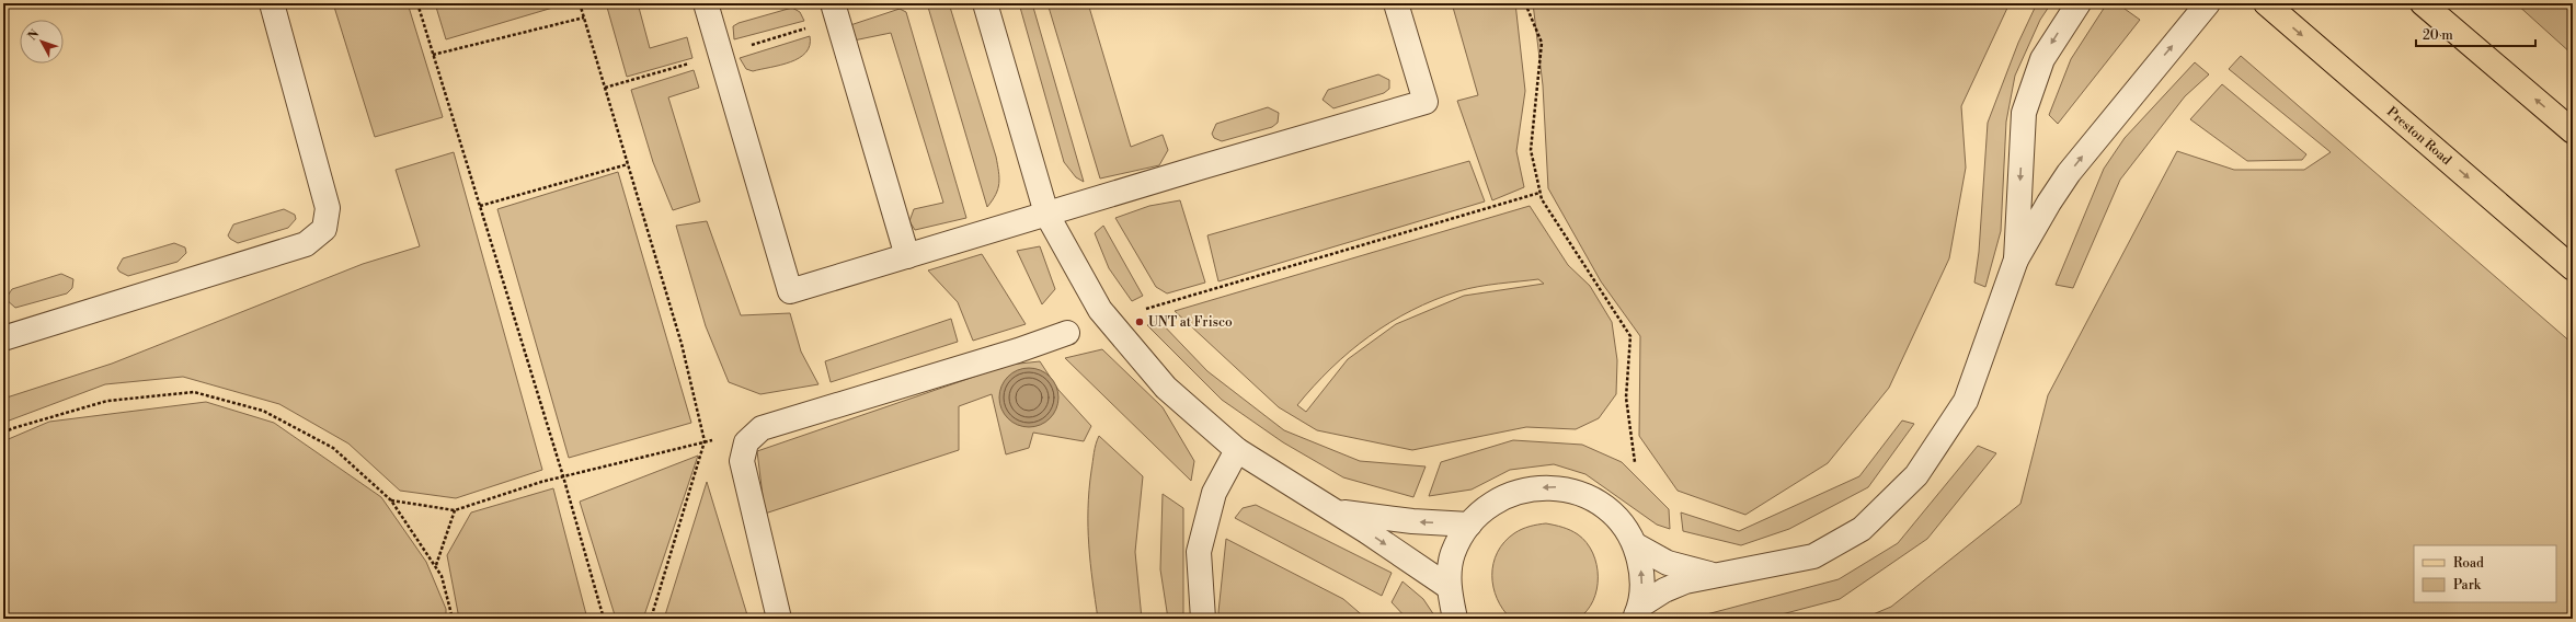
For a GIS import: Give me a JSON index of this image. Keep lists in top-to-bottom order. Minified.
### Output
{"streets":{"main road":["Preston Road"]},"places":["UNT at Frisco"],"legend":["Road","Park"],"scale_bar":"20 m","north":"top left"}
